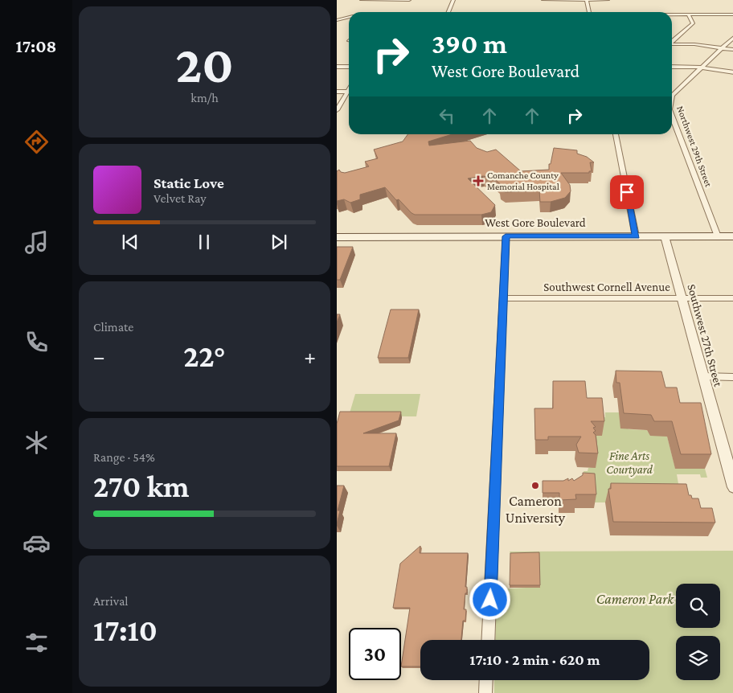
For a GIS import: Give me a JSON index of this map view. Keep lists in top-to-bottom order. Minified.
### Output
{"streets":{"main road":["West Gore Boulevard"],"street":["Northwest 29th Street","Southwest Cornell Avenue","Southwest 27th Street"]},"crossings":[["Northwest 29th Street","West Gore Boulevard"],["West Gore Boulevard","Southwest 27th Street"],["Southwest Cornell Avenue","Southwest 27th Street"]],"parks":["Fine Arts Courtyard","Cameron Park"],"places":{"health":["Comanche County Memorial Hospital"],"other":["Cameron University"]},"page":{"tabs":"17:08","tile":[["20","km/h"],"Climate",["Range · 54%","270 km"],["Arrival","17:10"]],"turn":["390 m","West Gore Boulevard"],"song":["Static Love","Velvet Ray"],"heat":["−","22°","+"],"limit":"30","trip":"17:10 · 2 min · 620 m"}}
